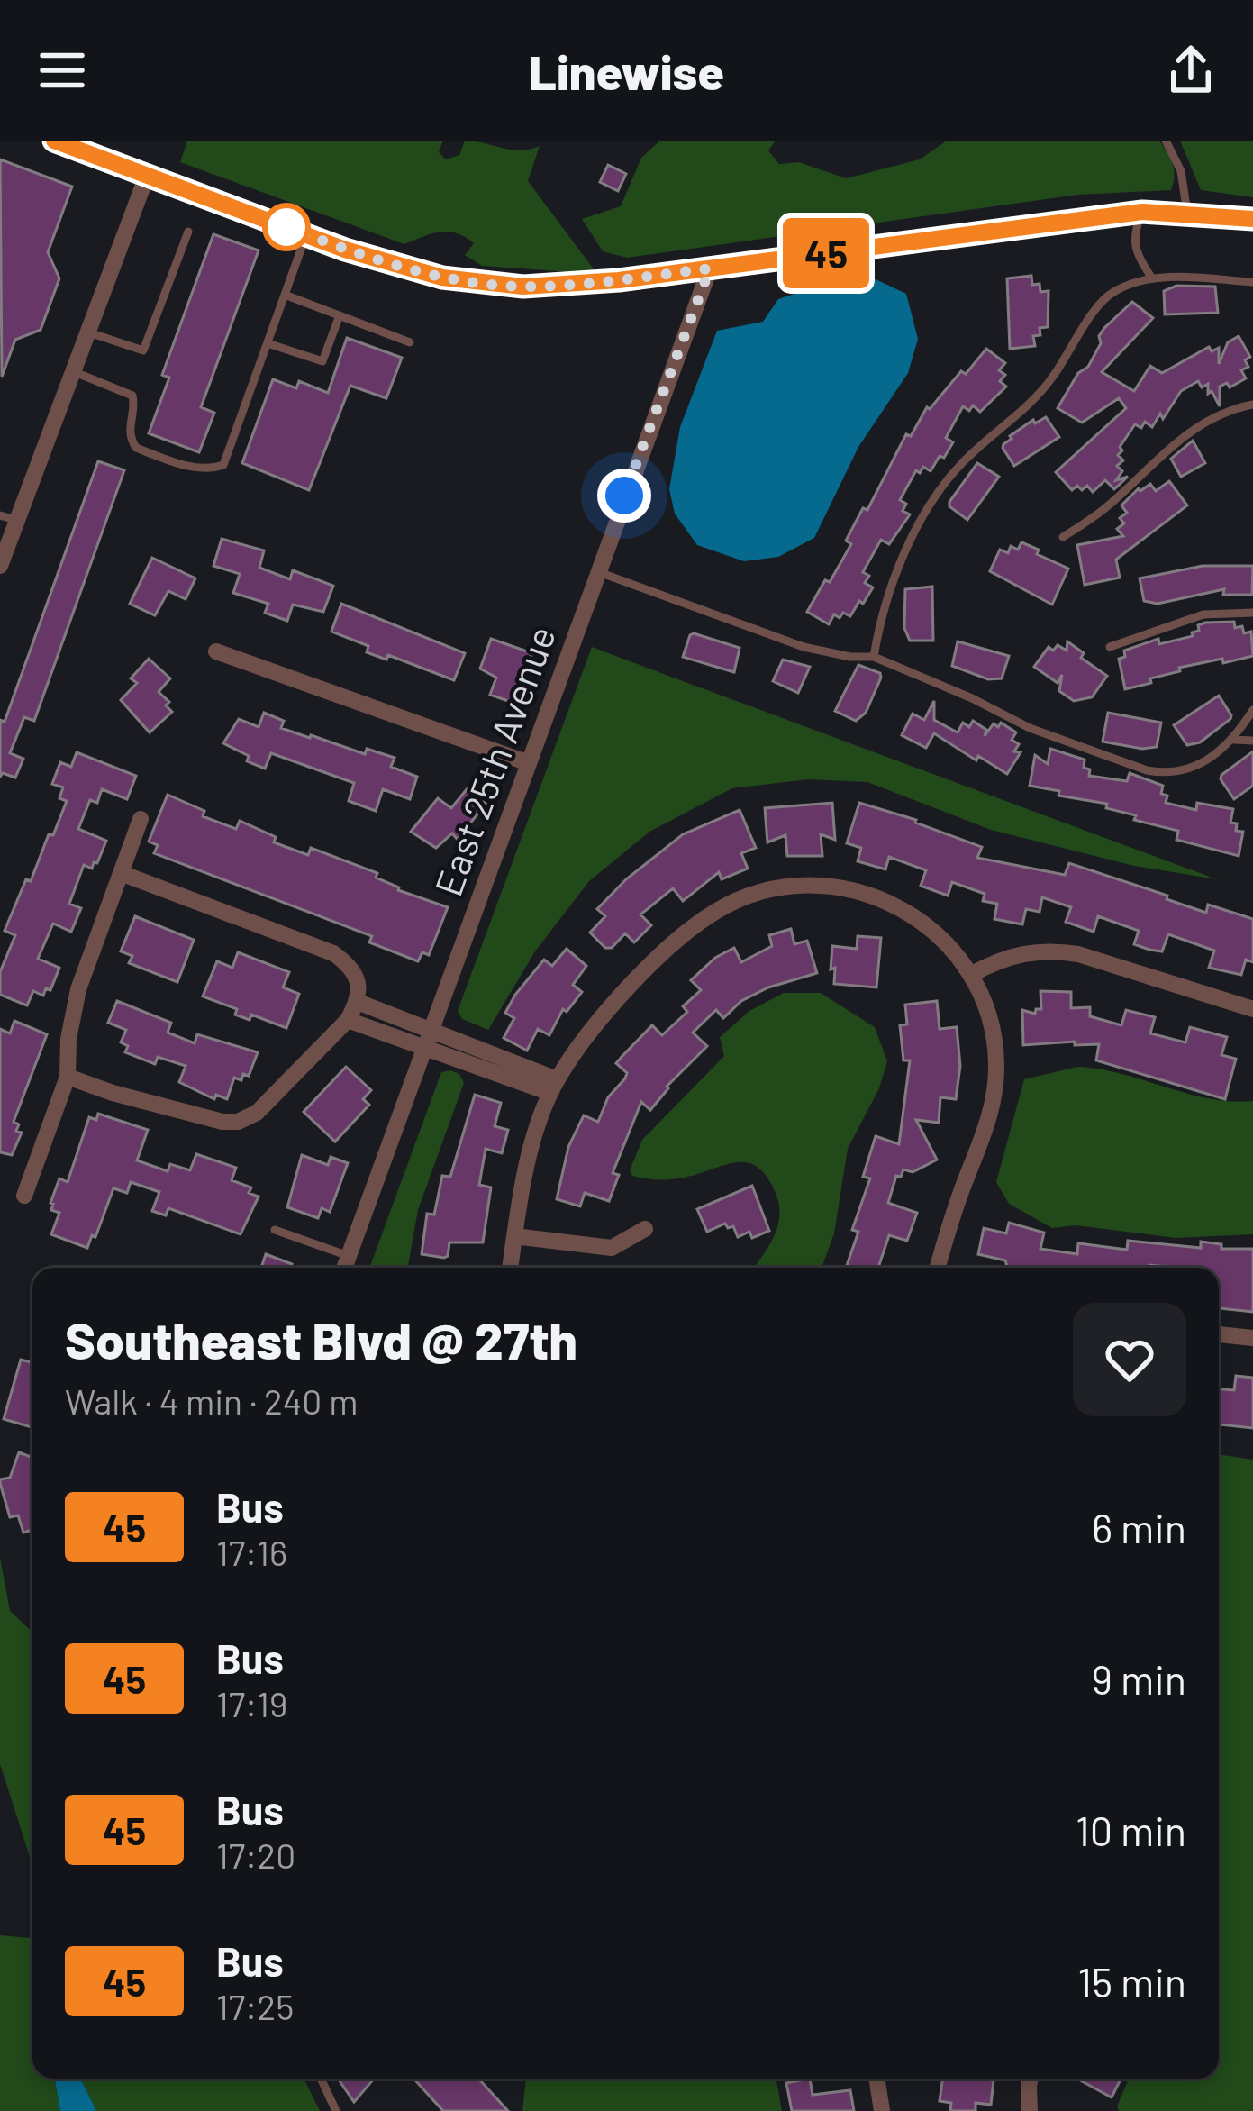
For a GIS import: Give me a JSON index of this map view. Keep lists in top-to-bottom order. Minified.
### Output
{"streets":{"street":["East 25th Avenue"]},"lines":["bus line 45"],"page":{"header":"Linewise","on_map":"45","heading":["Southeast Blvd @ 27th","Walk · 4 min · 240 m"],"list":[{"mark":"45","name":"Bus","note":"17:16","value":"6 min"},{"mark":"45","name":"Bus","note":"17:19","value":"9 min"},{"mark":"45","name":"Bus","note":"17:20","value":"10 min"},{"mark":"45","name":"Bus","note":"17:25","value":"15 min"}]}}
